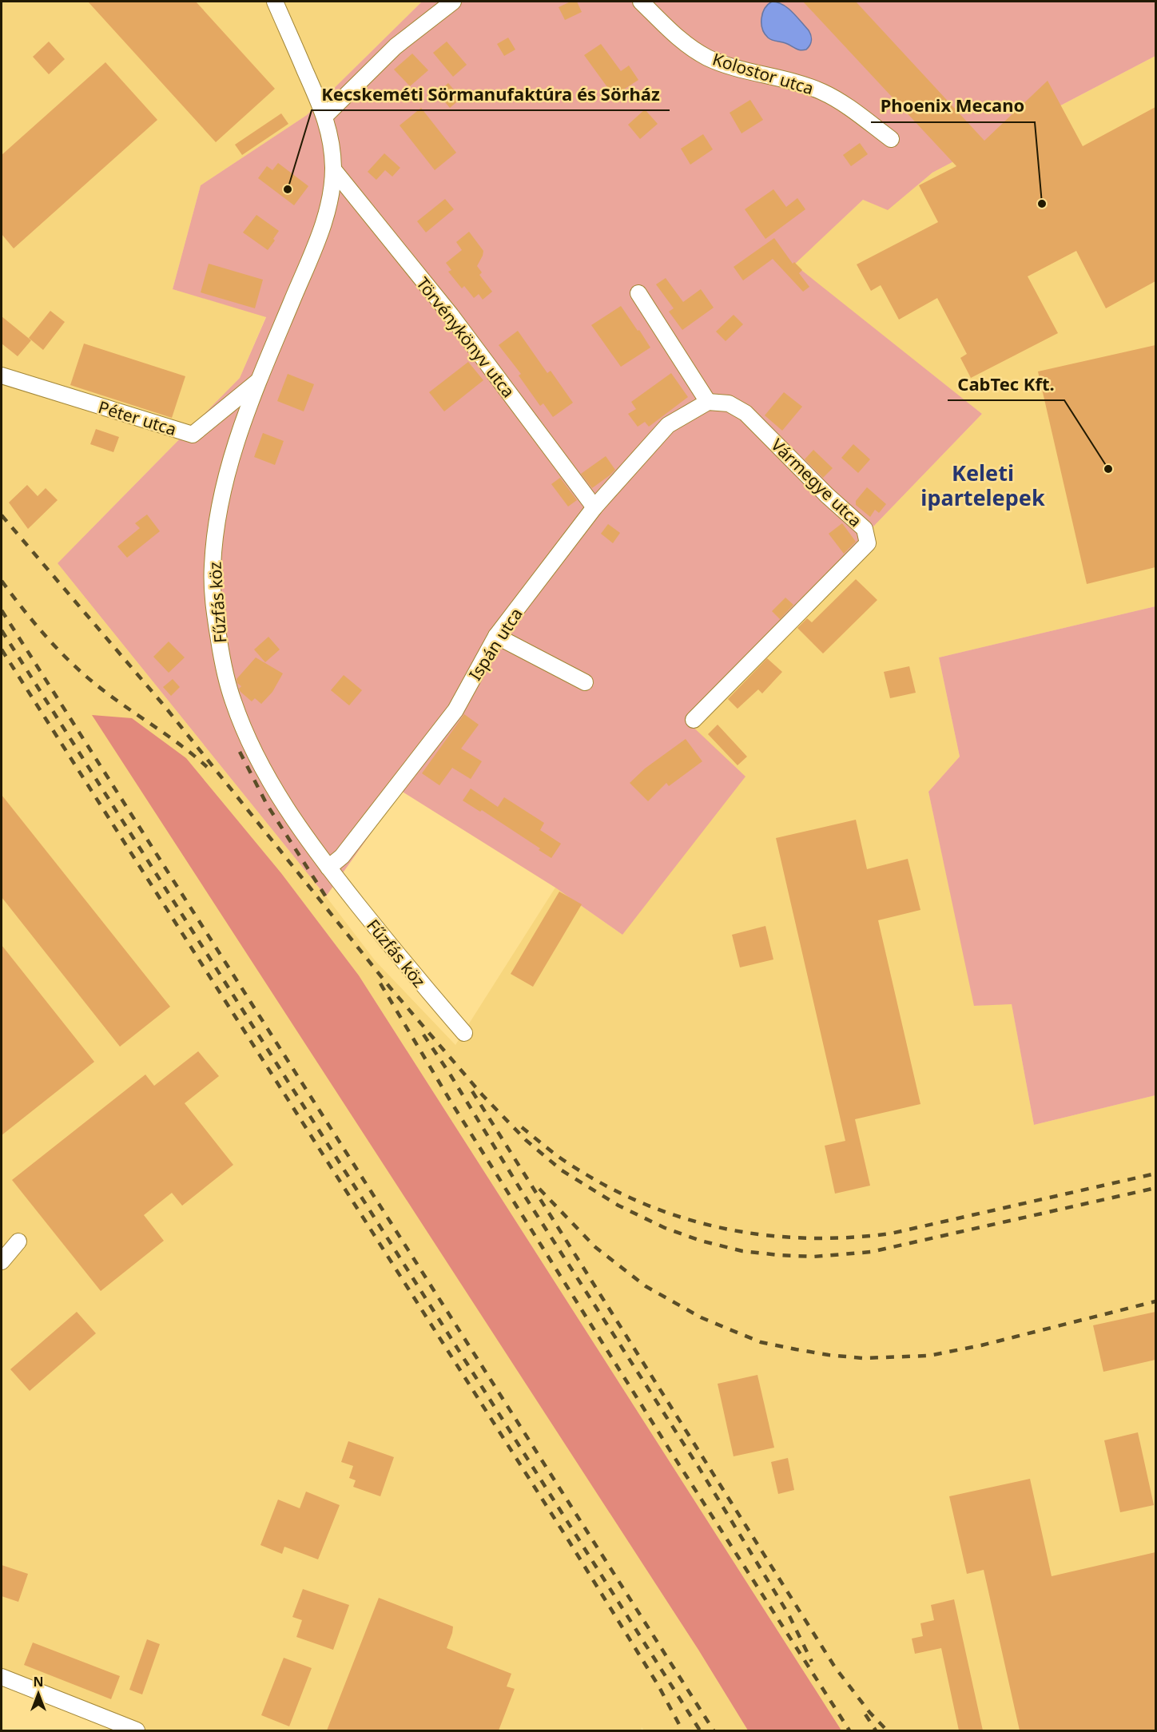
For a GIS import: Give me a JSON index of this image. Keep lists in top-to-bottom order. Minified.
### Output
{"streets":{"street":["Kolostor utca","Törvénykönyv utca","Péter utca","Vármegye utca","Fűzfás köz","Ispán utca"]},"crossings":[["Törvénykönyv utca","Fűzfás köz"],["Törvénykönyv utca","Ispán utca"],["Péter utca","Fűzfás köz"],["Vármegye utca","Ispán utca"],["Fűzfás köz","Ispán utca"]],"districts":["Keleti ipartelepek"],"places":["Kecskeméti Sörmanufaktúra és Sörház","Phoenix Mecano","CabTec Kft."],"north":"top"}
